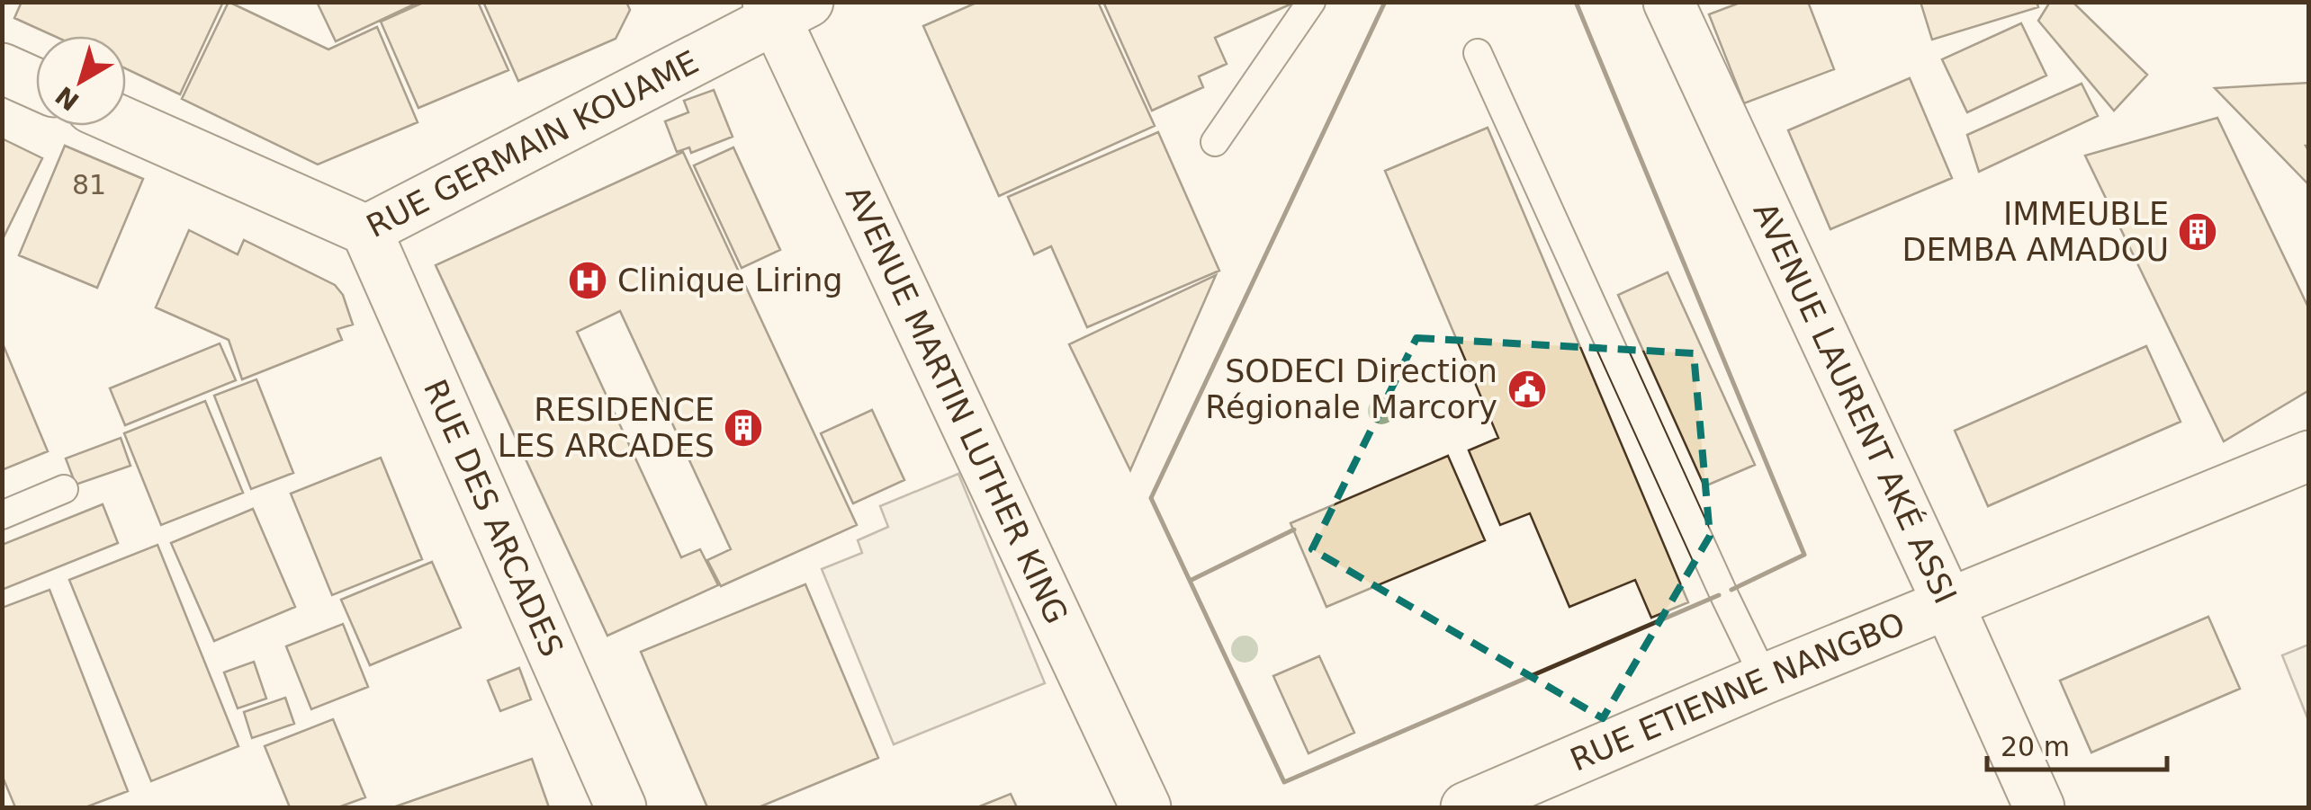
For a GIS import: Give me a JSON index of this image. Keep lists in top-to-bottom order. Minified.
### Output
{"streets":{"street":["RUE GERMAIN KOUAME","AVENUE MARTIN LUTHER KING","AVENUE LAURENT AKÉ ASSI","RUE DES ARCADES","RUE ETIENNE NANGBO"]},"crossings":[["RUE GERMAIN KOUAME","AVENUE MARTIN LUTHER KING"],["RUE GERMAIN KOUAME","RUE DES ARCADES"],["AVENUE LAURENT AKÉ ASSI","RUE ETIENNE NANGBO"]],"places":{"building":["IMMEUBLE DEMBA AMADOU","RESIDENCE LES ARCADES"],"hospital":["Clinique Liring"],"public building":["SODECI Direction Régionale Marcory"]},"house_numbers":["81"],"scale_bar":"20 m","north":"bottom left"}
